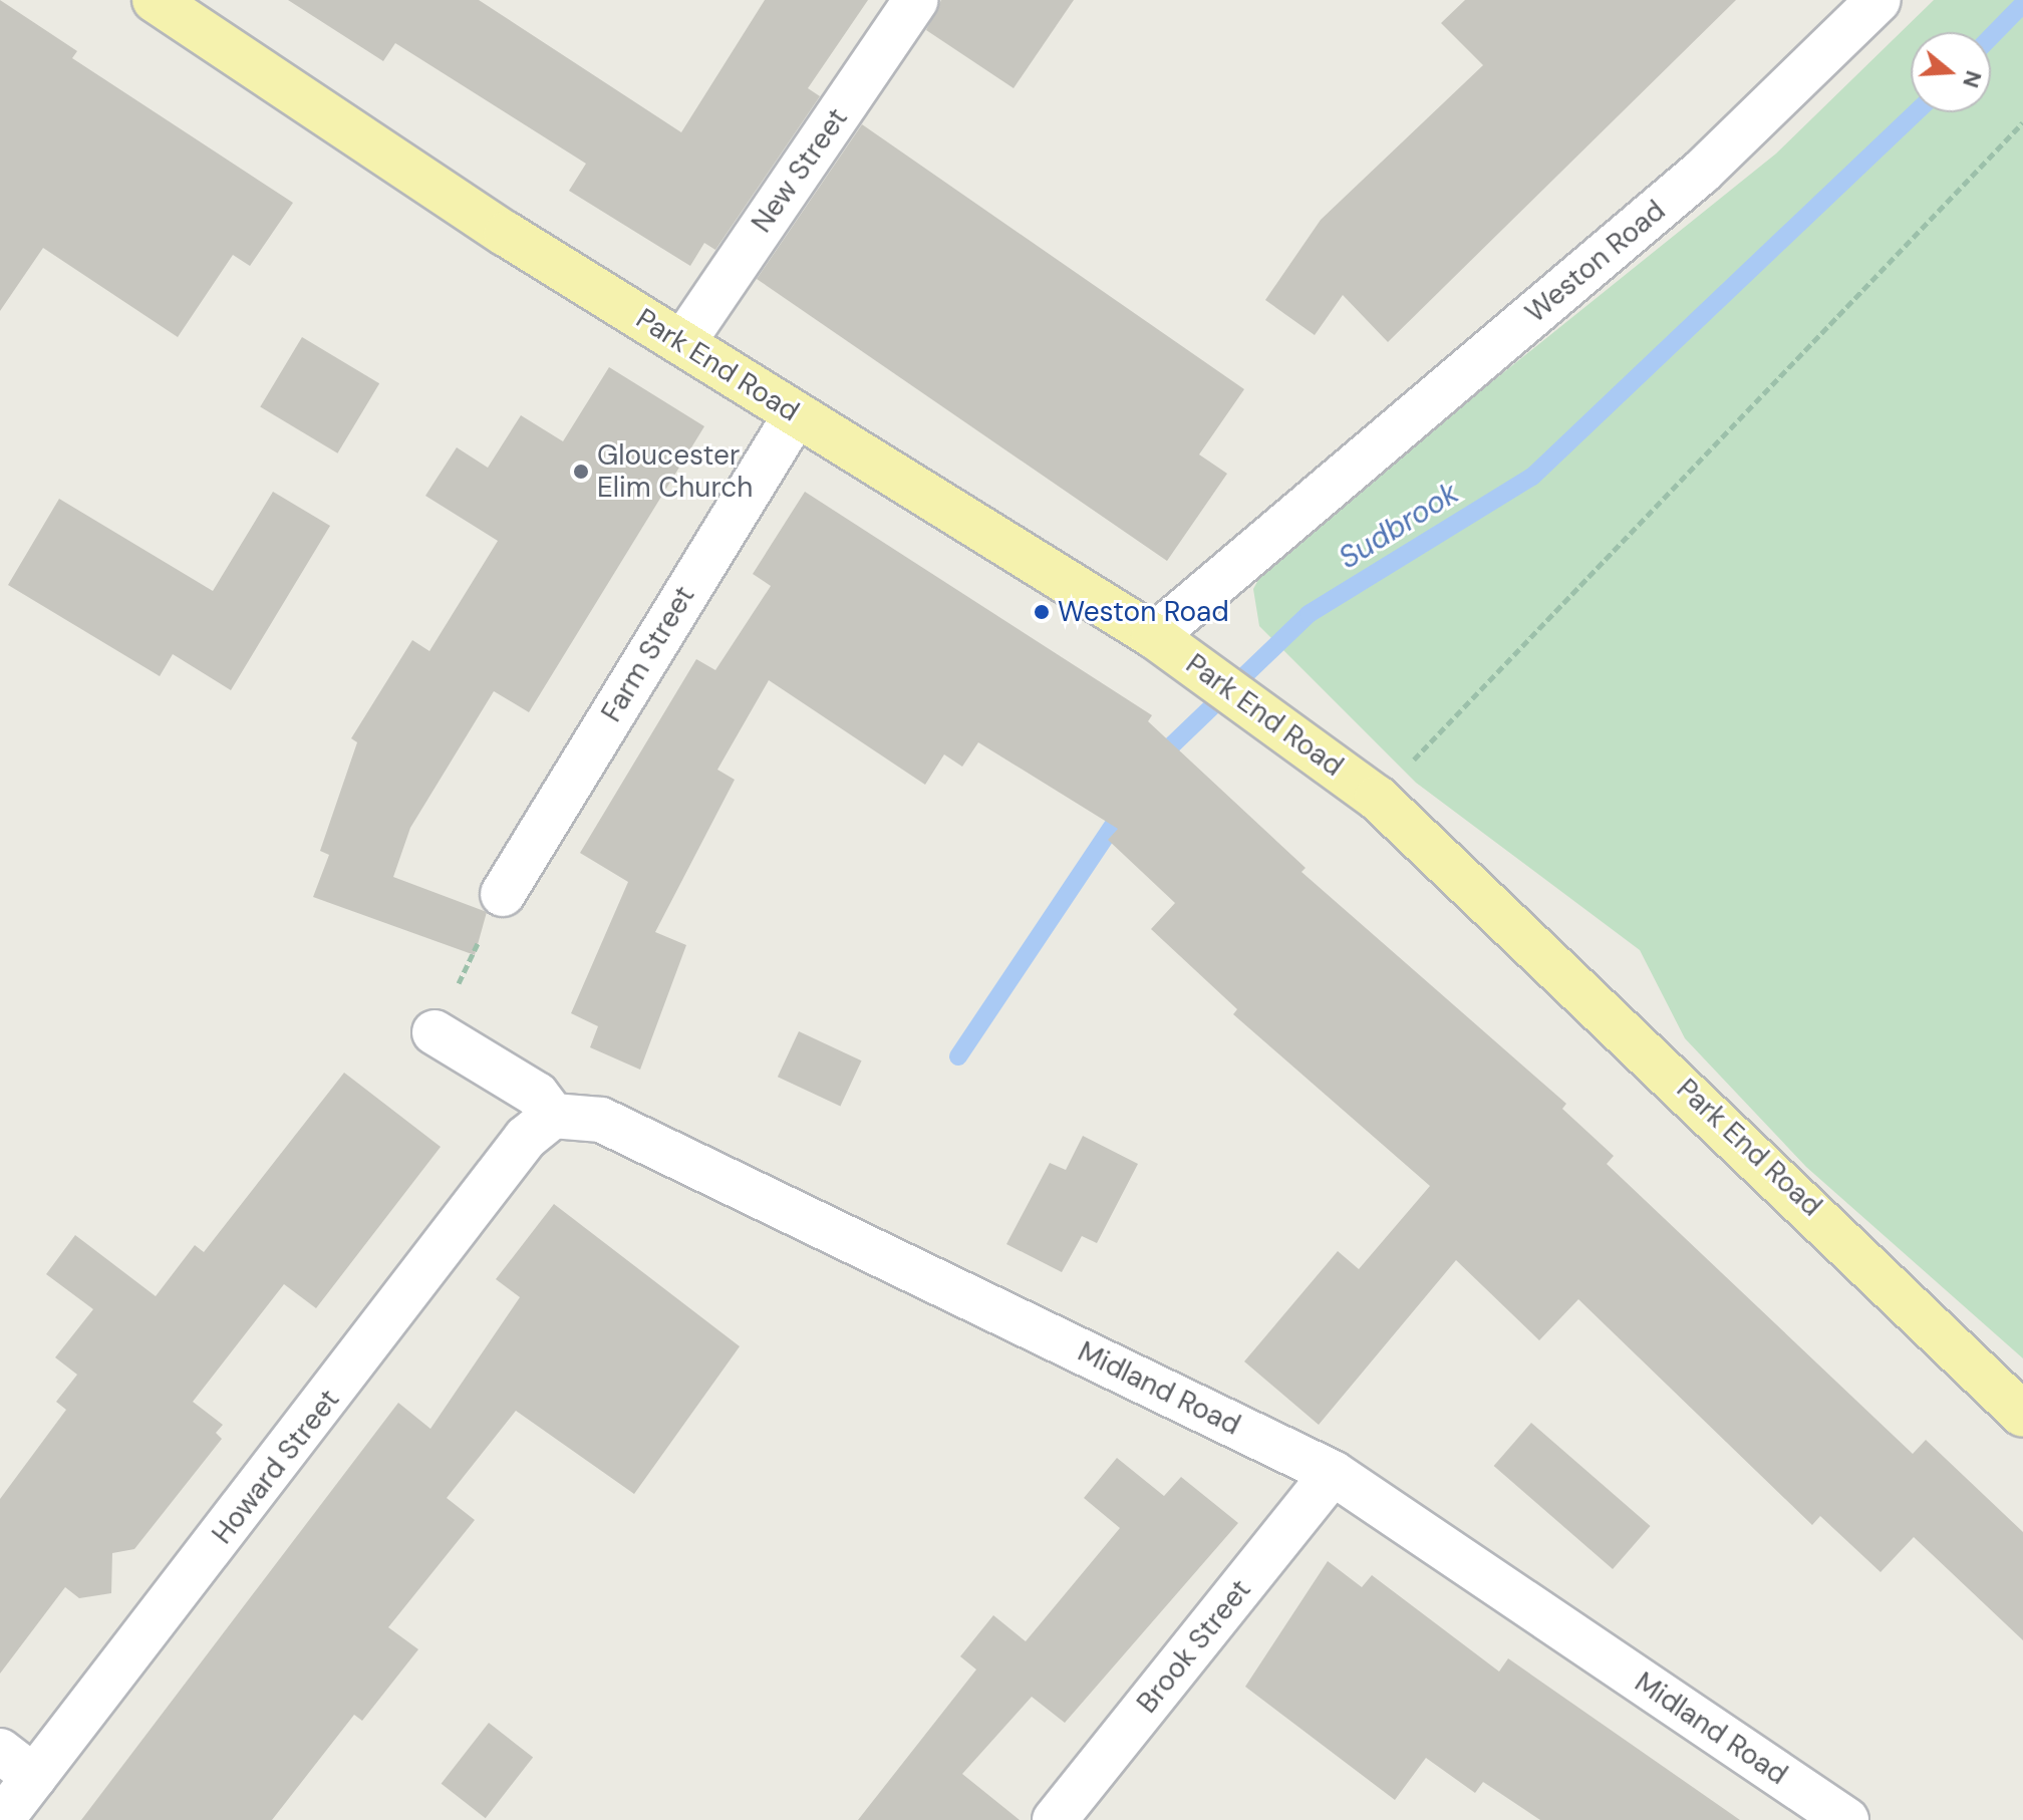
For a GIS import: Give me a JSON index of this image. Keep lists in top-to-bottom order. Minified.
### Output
{"streets":{"main road":["Park End Road"],"street":["New Street","Weston Road","Farm Street","Midland Road","Howard Street","Brook Street"]},"crossings":[["New Street","Park End Road"],["Weston Road","Park End Road"],["Park End Road","Farm Street"],["Midland Road","Howard Street"],["Midland Road","Brook Street"]],"water":["Sudbrook"],"places":["Gloucester Elim Church","Weston Road"],"north":"right"}
